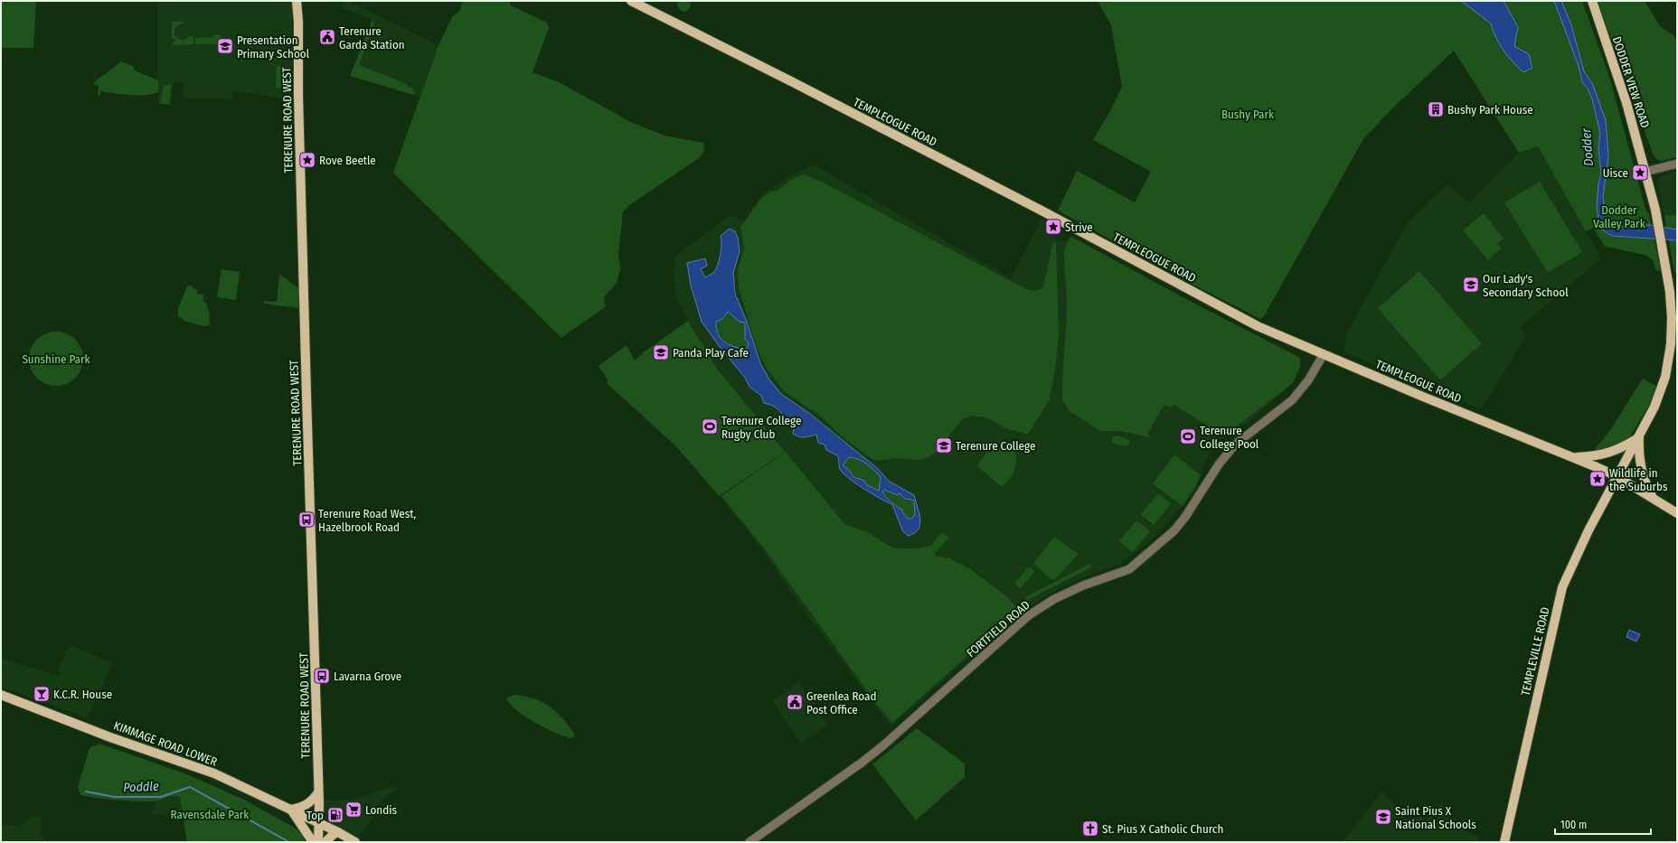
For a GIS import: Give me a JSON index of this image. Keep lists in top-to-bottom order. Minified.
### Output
{"streets":{"main road":["DODDER VIEW ROAD","TERENURE ROAD WEST","TEMPLEOGUE ROAD","TEMPLEVILLE ROAD","KIMMAGE ROAD LOWER"],"street":["FORTFIELD ROAD"]},"crossings":[["DODDER VIEW ROAD","TEMPLEVILLE ROAD"],["TERENURE ROAD WEST","KIMMAGE ROAD LOWER"],["TEMPLEOGUE ROAD","FORTFIELD ROAD"],["TEMPLEOGUE ROAD","TEMPLEVILLE ROAD"]],"water":["Dodder","Poddle"],"parks":["Bushy Park","Dodder Valley Park","Sunshine Park","Ravensdale Park"],"places":{"public building":["Terenure Garda Station","Greenlea Road Post Office"],"school or university":["Presentation Primary School","Our Lady's Secondary School","Panda Play Cafe","Terenure College","Saint Pius X National Schools"],"building":["Bushy Park House"],"place":["Rove Beetle","Uisce","Strive","Wildlife in the Suburbs"],"sports":["Terenure College Rugby Club","Terenure College Pool"],"bus stop":["Terenure Road West, Hazelbrook Road","Lavarna Grove"],"bar":["K.C.R. House"],"supermarket":["Londis"],"fuel station":["Top"],"church":["St. Pius X Catholic Church"]},"scale_bar":"100 m"}
